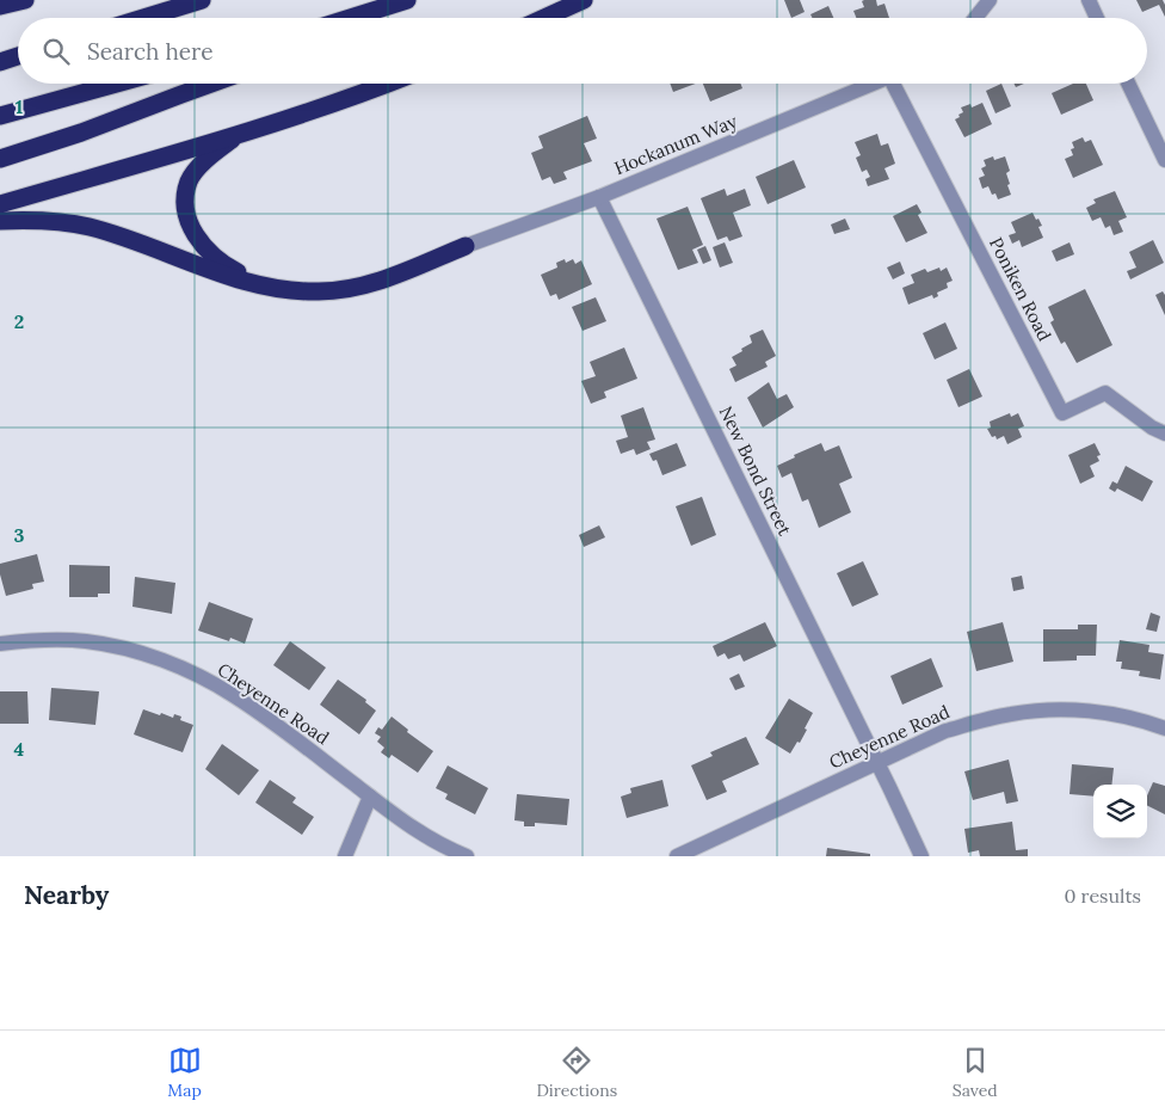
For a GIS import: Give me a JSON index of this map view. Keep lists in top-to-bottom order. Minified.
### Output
{"streets":{"street":["Hockanum Way","Poniken Road","New Bond Street","Cheyenne Road"]},"crossings":[["Hockanum Way","New Bond Street"],["New Bond Street","Cheyenne Road"]],"page":{"search":"Search here","heading":["Nearby","0 results"],"nav":["Map","Directions","Saved"]},"grid":{"rows":["1","2","3","4"]}}
